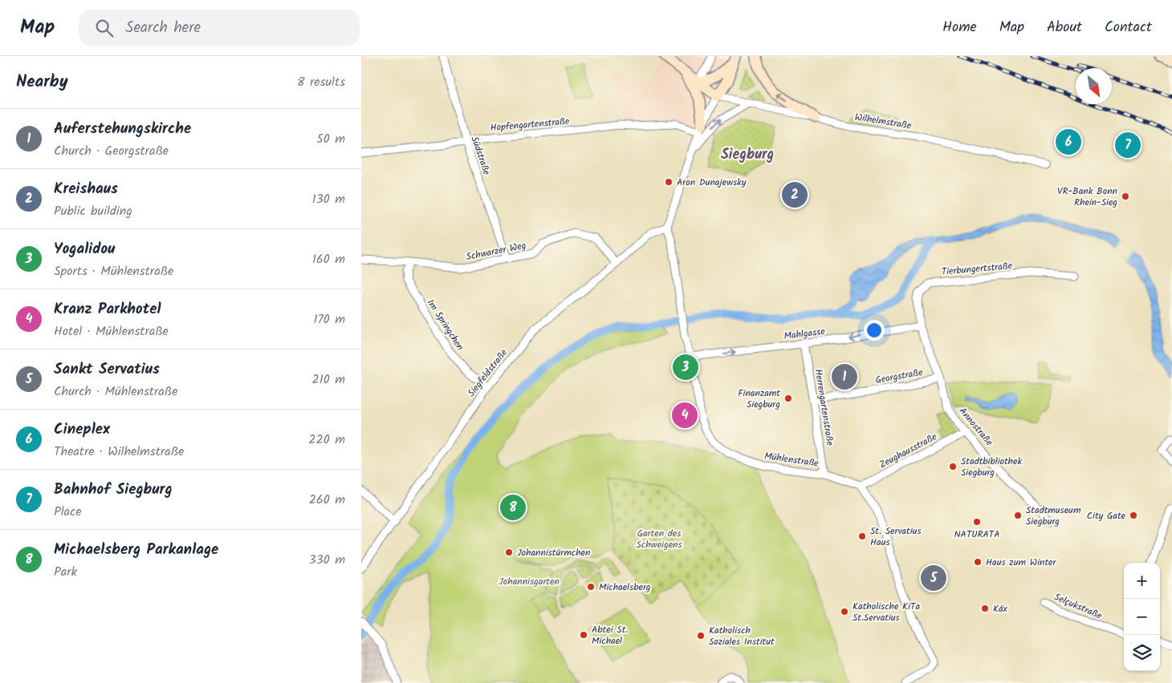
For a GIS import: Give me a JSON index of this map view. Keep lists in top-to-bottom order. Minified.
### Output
{"streets":{"street":["Wilhelmstraße","Hopfengartenstraße","Südstraße","Schwarzer Weg","Tierbungertstraße","Im Springchen","Mahlgasse","Siegfeldstraße","Georgstraße","Herrengartenstraße","Annostraße","Zeughausstraße","Mühlenstraße","Selçukstraße"]},"crossings":[["Hopfengartenstraße","Südstraße"],["Südstraße","Schwarzer Weg"],["Schwarzer Weg","Im Springchen"],["Schwarzer Weg","Siegfeldstraße"],["Tierbungertstraße","Mahlgasse"],["Tierbungertstraße","Annostraße"],["Im Springchen","Siegfeldstraße"],["Mahlgasse","Herrengartenstraße"],["Mahlgasse","Annostraße"],["Mahlgasse","Mühlenstraße"],["Siegfeldstraße","Mühlenstraße"],["Georgstraße","Herrengartenstraße"],["Georgstraße","Annostraße"],["Herrengartenstraße","Mühlenstraße"],["Annostraße","Zeughausstraße"],["Zeughausstraße","Mühlenstraße"]],"districts":["Siegburg"],"parks":["Garten des Schweigens","Johannisgarten"],"places":["Aron Dunajewsky","VR-Bank Bonn Rhein-Sieg","Finanzamt Siegburg","Stadtbibliothek Siegburg","Stadtmuseum Siegburg","City Gate","NATURATA","St. Servatius Haus","Johannistürmchen","Haus zum Winter","Michaelsberg","Käx","Katholische KiTa St.Servatius","Abtei St. Michael","Katholisch Soziales Institut"],"north":"bottom right","page":{"header":"Map","search":"Search here","nav":["Home","Map","About","Contact"],"heading":["Nearby","8 results"],"list":[{"mark":"1","name":"Auferstehungskirche","note":"Church · Georgstraße","value":"50 m"},{"mark":"2","name":"Kreishaus","note":"Public building","value":"130 m"},{"mark":"3","name":"Yogalidou","note":"Sports · Mühlenstraße","value":"160 m"},{"mark":"4","name":"Kranz Parkhotel","note":"Hotel · Mühlenstraße","value":"170 m"},{"mark":"5","name":"Sankt Servatius","note":"Church · Mühlenstraße","value":"210 m"},{"mark":"6","name":"Cineplex","note":"Theatre · Wilhelmstraße","value":"220 m"},{"mark":"7","name":"Bahnhof Siegburg","note":"Place","value":"260 m"},{"mark":"8","name":"Michaelsberg Parkanlage","note":"Park","value":"330 m"}],"pins":["6","7","2","3","1","4","8","5"],"map_buttons":["+","−"]}}
